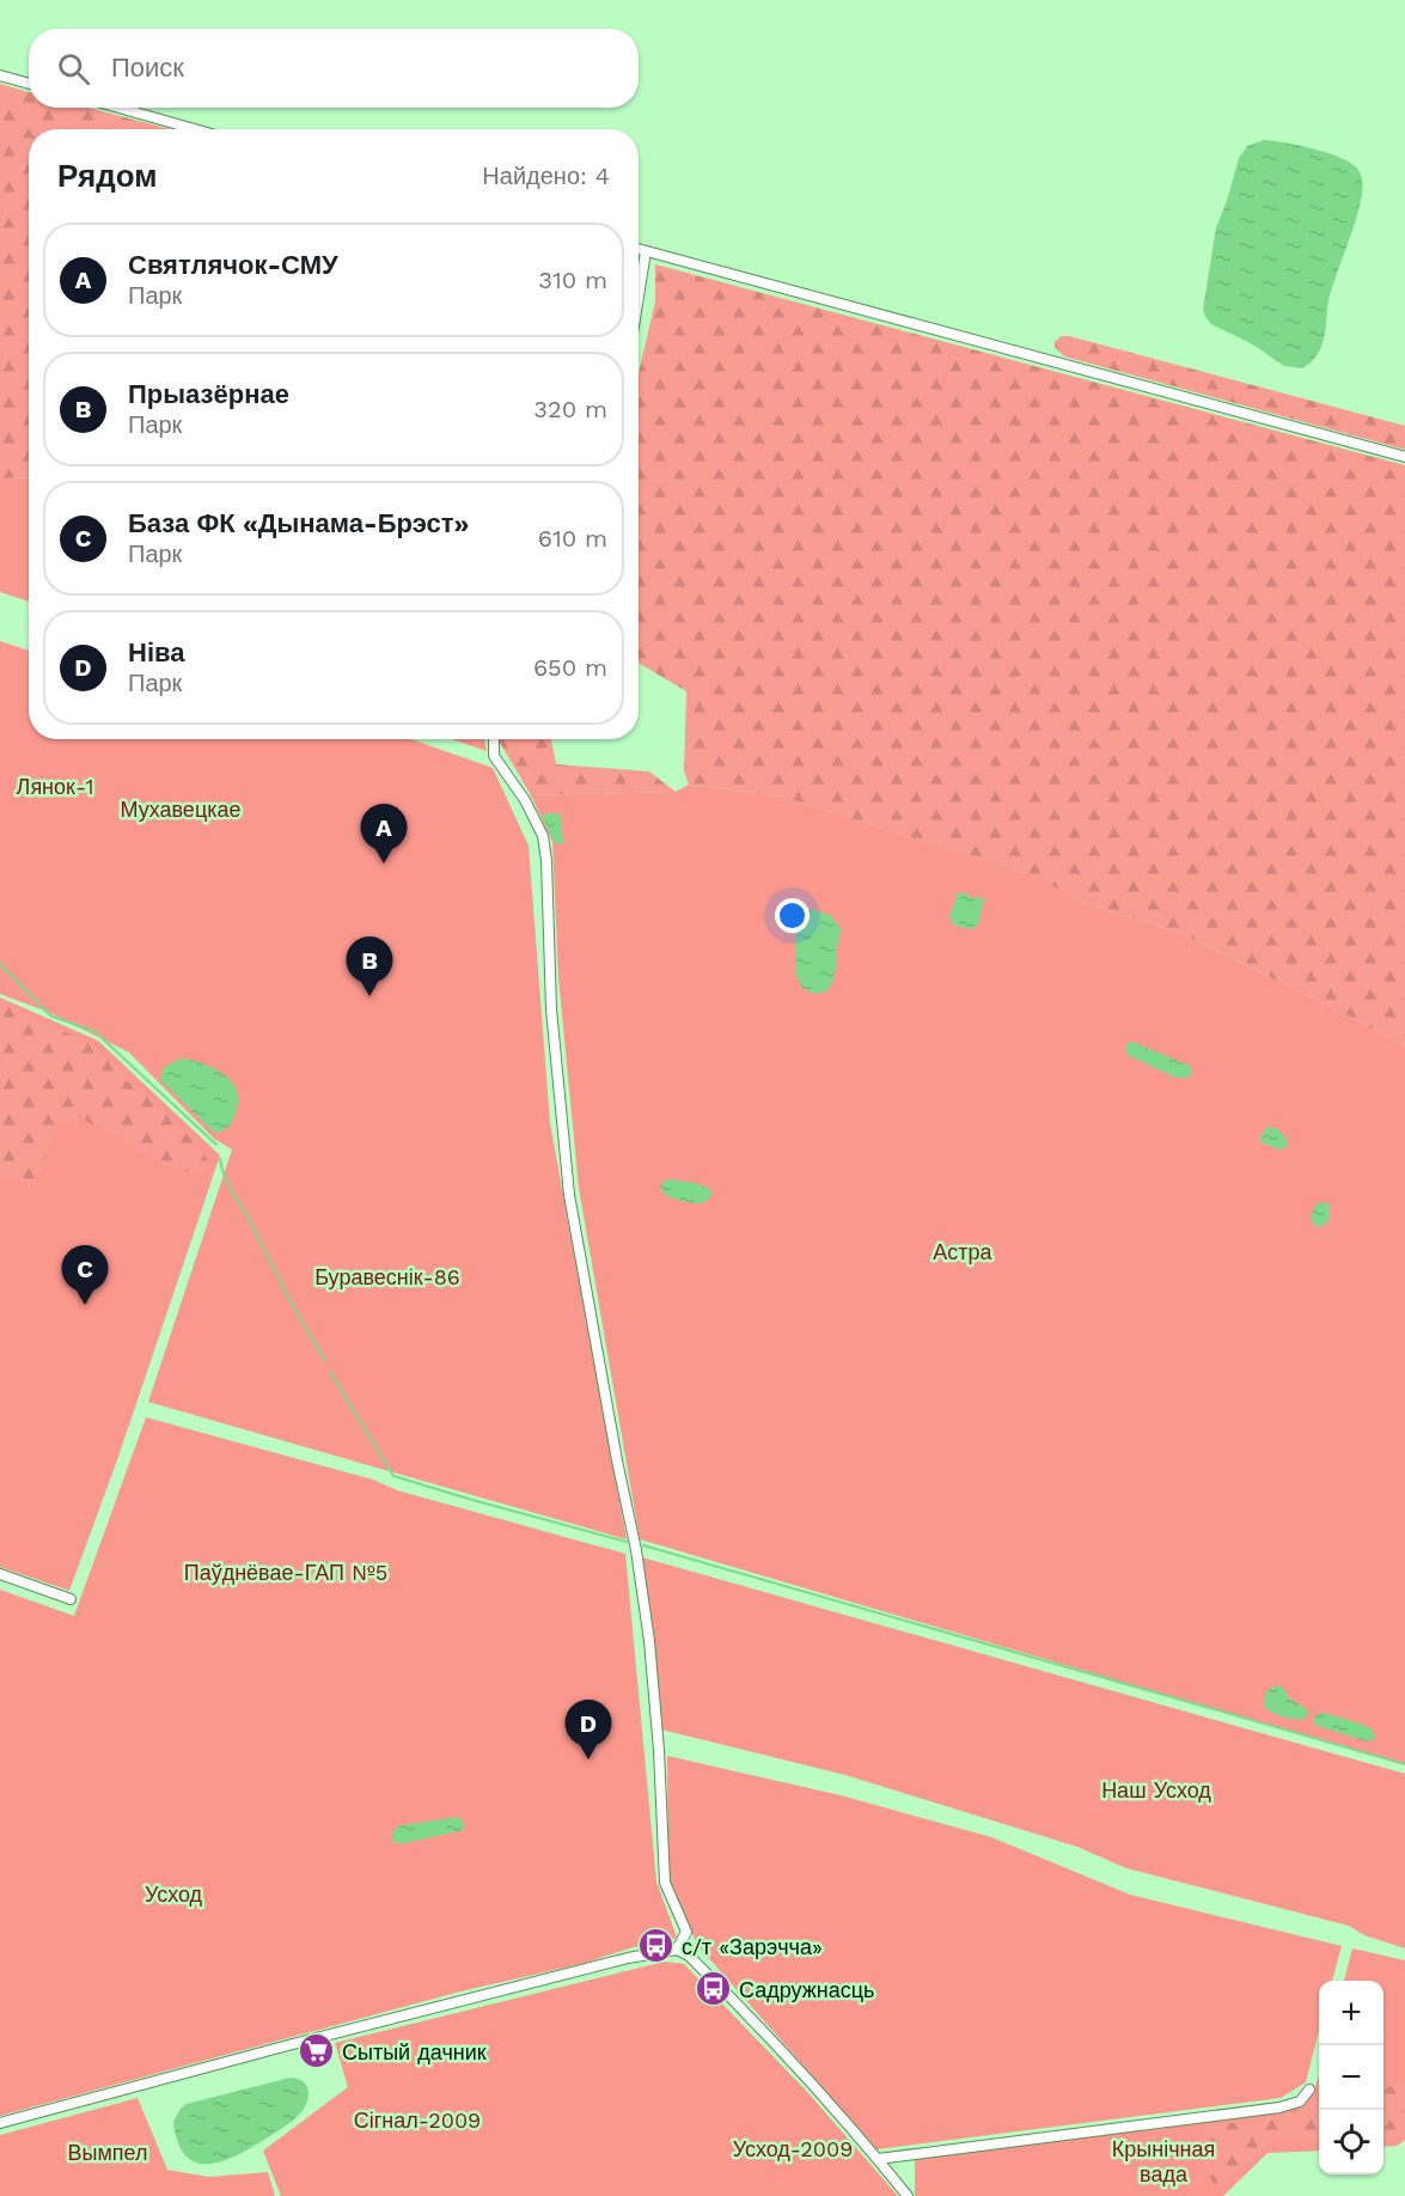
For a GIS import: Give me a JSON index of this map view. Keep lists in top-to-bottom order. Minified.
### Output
{"parks":["Лянок-1","Мухавецкае","Астра","Буравеснік-86","Паўднёвае-ГАП №5","Наш Усход","Усход","Сігнал-2009","Усход-2009","Крынічная вада","Вымпел"],"places":{"bus stop":["с/т «Зарэчча»","Садружнасць"],"supermarket":["Сытый дачник"]},"page":{"search":"Поиск","heading":["Рядом","Найдено: 4"],"list":[{"mark":"A","name":"Святлячок-СМУ","note":"Парк","value":"310 m"},{"mark":"B","name":"Прыазёрнае","note":"Парк","value":"320 m"},{"mark":"C","name":"База ФК «Дынама-Брэст»","note":"Парк","value":"610 m"},{"mark":"D","name":"Ніва","note":"Парк","value":"650 m"}],"pins":["A","B","C","D"],"map_buttons":["+","−"]}}
